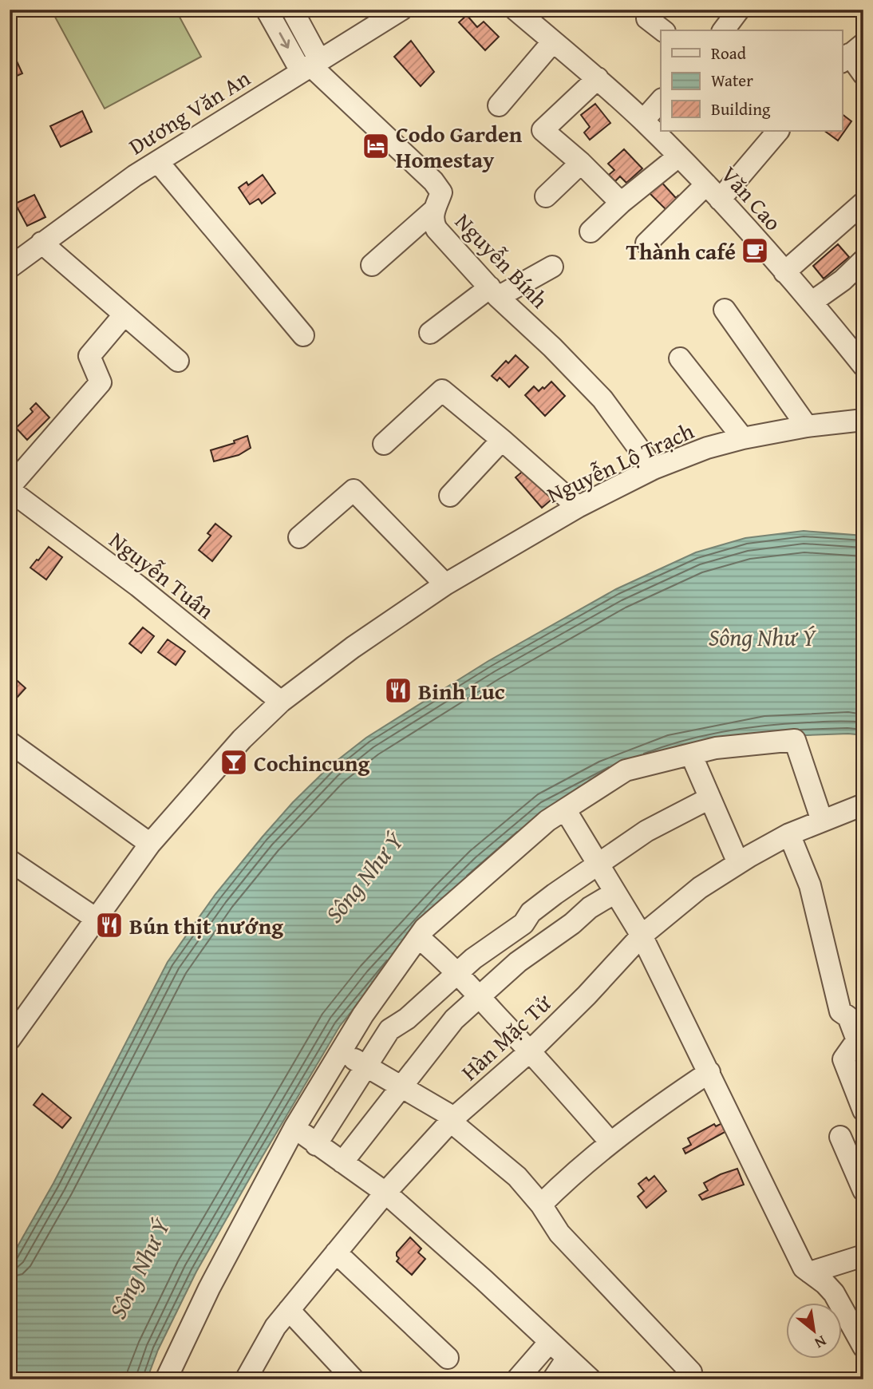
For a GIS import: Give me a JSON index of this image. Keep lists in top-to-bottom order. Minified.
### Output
{"streets":{"street":["Dương Văn An","Văn Cao","Nguyễn Bính","Nguyễn Lộ Trạch","Nguyễn Tuân","Hàn Mặc Tử"]},"crossings":[["Dương Văn An","Nguyễn Bính"],["Nguyễn Bính","Nguyễn Lộ Trạch"],["Nguyễn Lộ Trạch","Nguyễn Tuân"]],"water":["Sông Như Ý"],"places":{"hotel":["Codo Garden Homestay"],"cafe":["Thành café"],"restaurant":["Binh Luc","Bún thịt nướng"],"bar":["Cochincung"]},"legend":["Road","Water","Building"],"north":"bottom right"}
